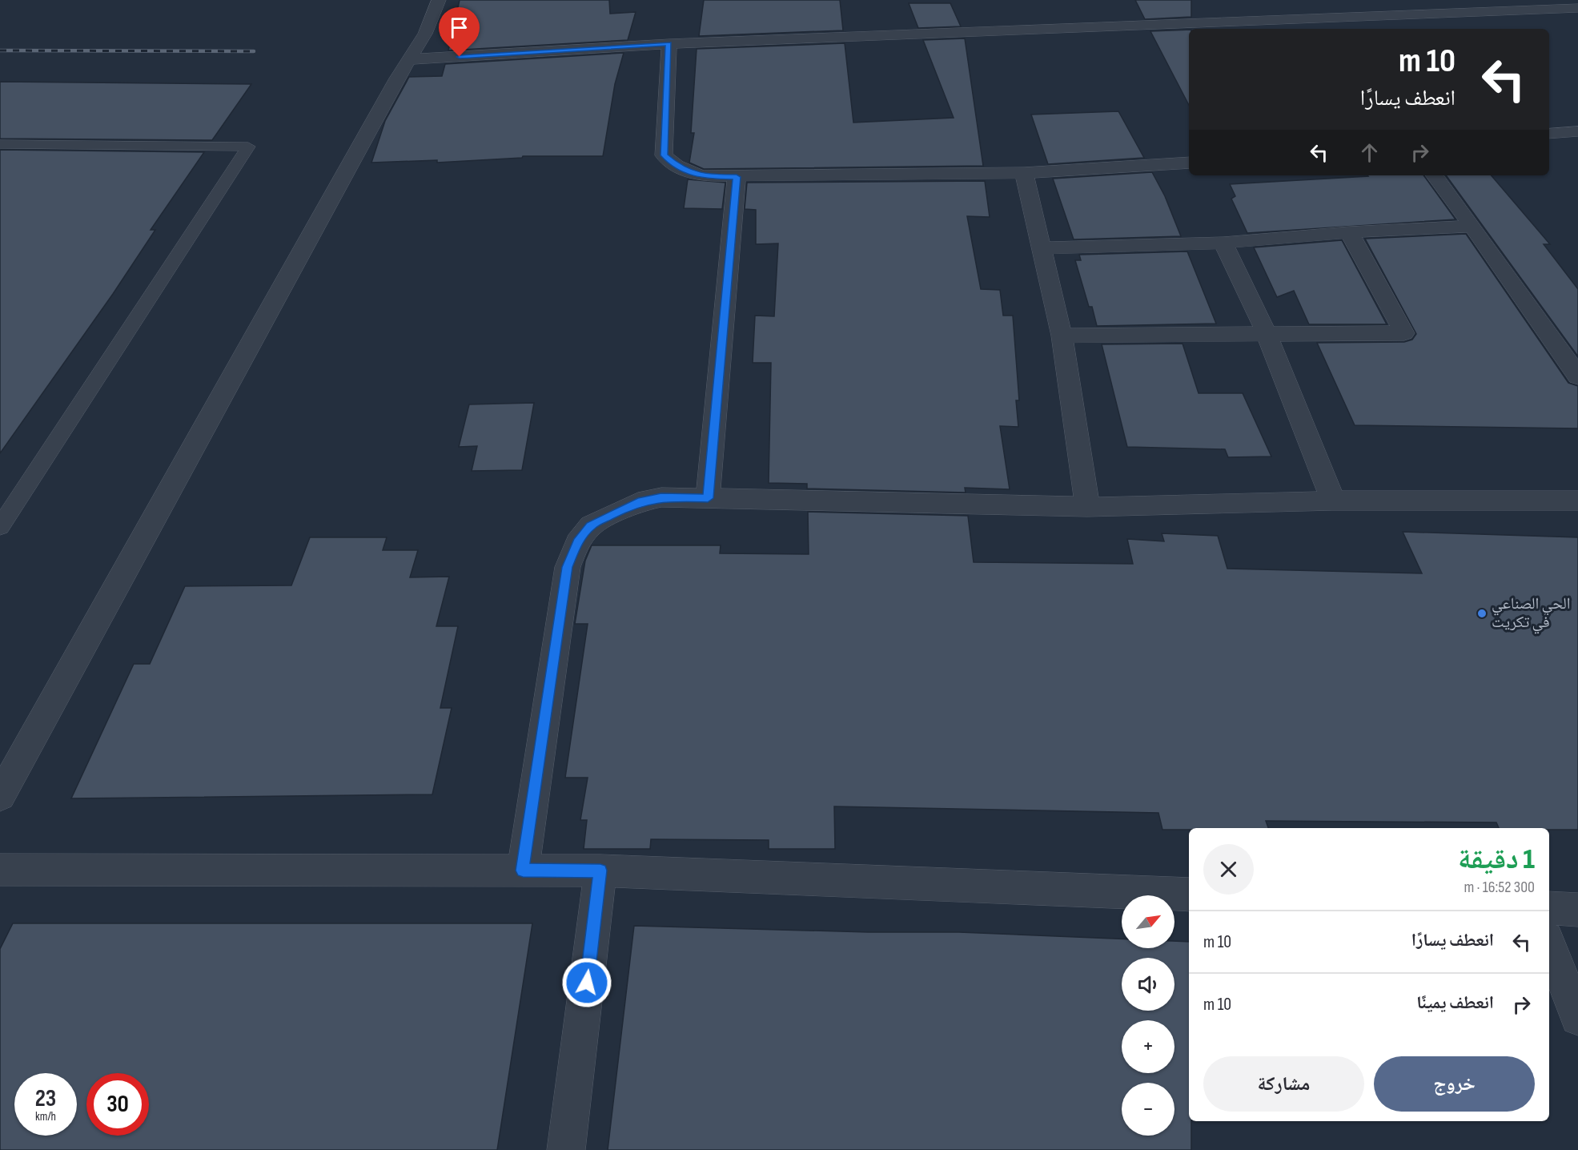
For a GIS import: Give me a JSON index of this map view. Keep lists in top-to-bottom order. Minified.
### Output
{"places":["الحي الصناعي في تكريت"],"north":"top right","page":{"turn":["10 m","انعطف يسارًا"],"heading":["1 دقيقة","300 m · 16:52"],"map_buttons":["+","−"],"list":[{"name":"انعطف يسارًا","value":"10 m"},{"name":"انعطف يمينًا","value":"10 m"}],"buttons":["خروج","مشاركة"],"speed":"23 km/h","limit":"30"}}
